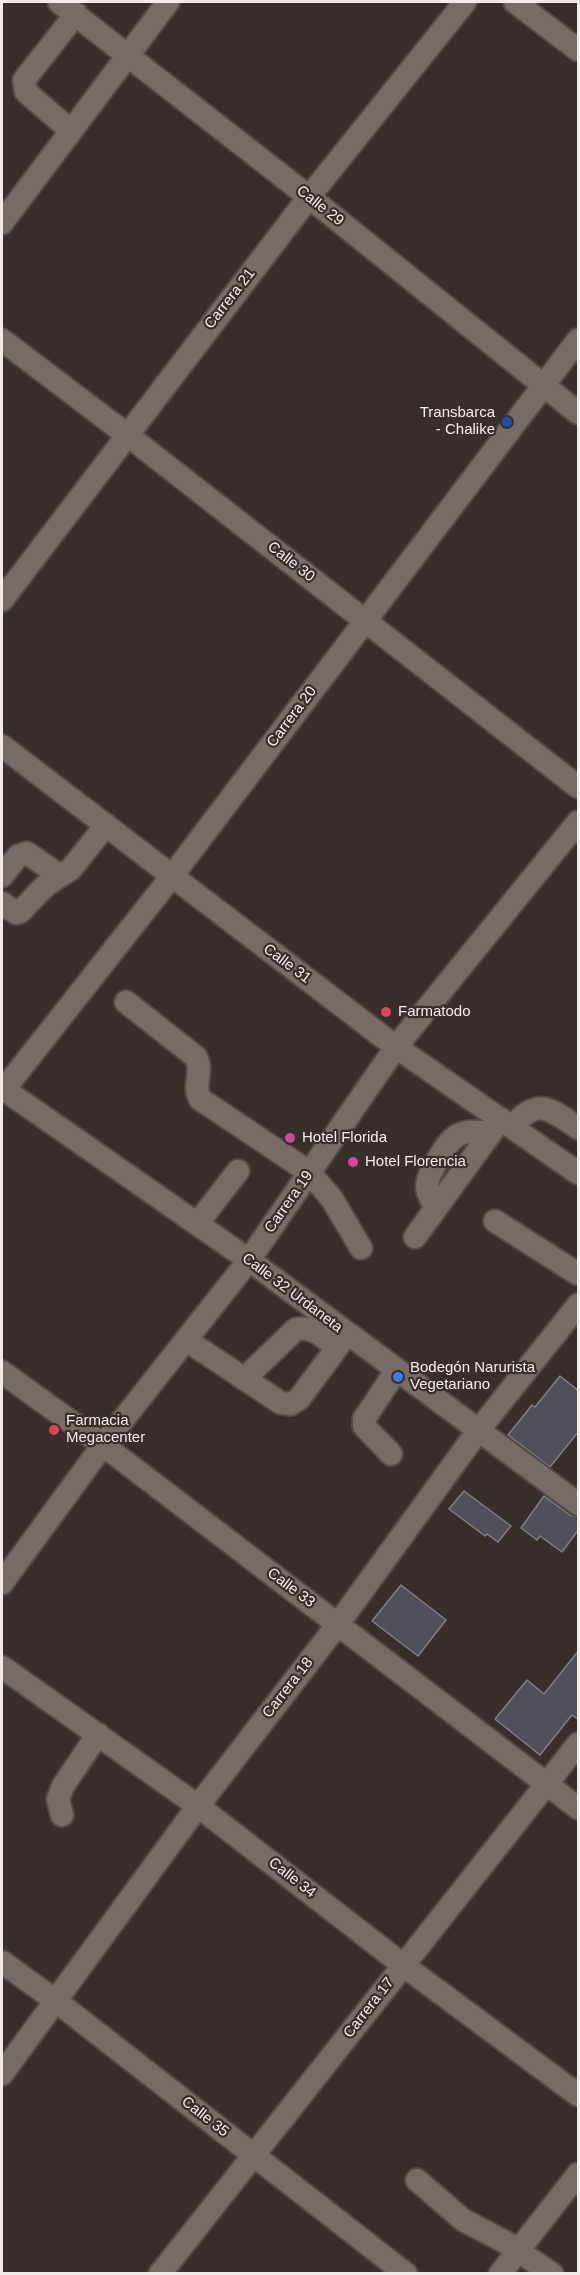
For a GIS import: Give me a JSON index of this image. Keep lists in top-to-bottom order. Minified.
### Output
{"streets":{"street":["Calle 29","Carrera 21","Calle 30","Carrera 20","Calle 31","Carrera 19","Calle 32 Urdaneta","Calle 33","Carrera 18","Calle 34","Carrera 17","Calle 35"]},"crossings":[["Calle 29","Carrera 21"],["Calle 29","Carrera 20"],["Carrera 21","Calle 30"],["Calle 30","Carrera 20"],["Carrera 20","Calle 31"],["Carrera 20","Calle 32 Urdaneta"],["Calle 31","Carrera 19"],["Carrera 19","Calle 32 Urdaneta"],["Carrera 19","Calle 33"],["Calle 32 Urdaneta","Carrera 18"],["Calle 33","Carrera 18"],["Calle 33","Carrera 17"],["Carrera 18","Calle 34"],["Carrera 18","Calle 35"],["Calle 34","Carrera 17"],["Carrera 17","Calle 35"]],"places":["Transbarca - Chalike","Farmatodo","Hotel Florida","Hotel Florencia","Bodegón Narurista Vegetariano","Farmacia Megacenter"]}
